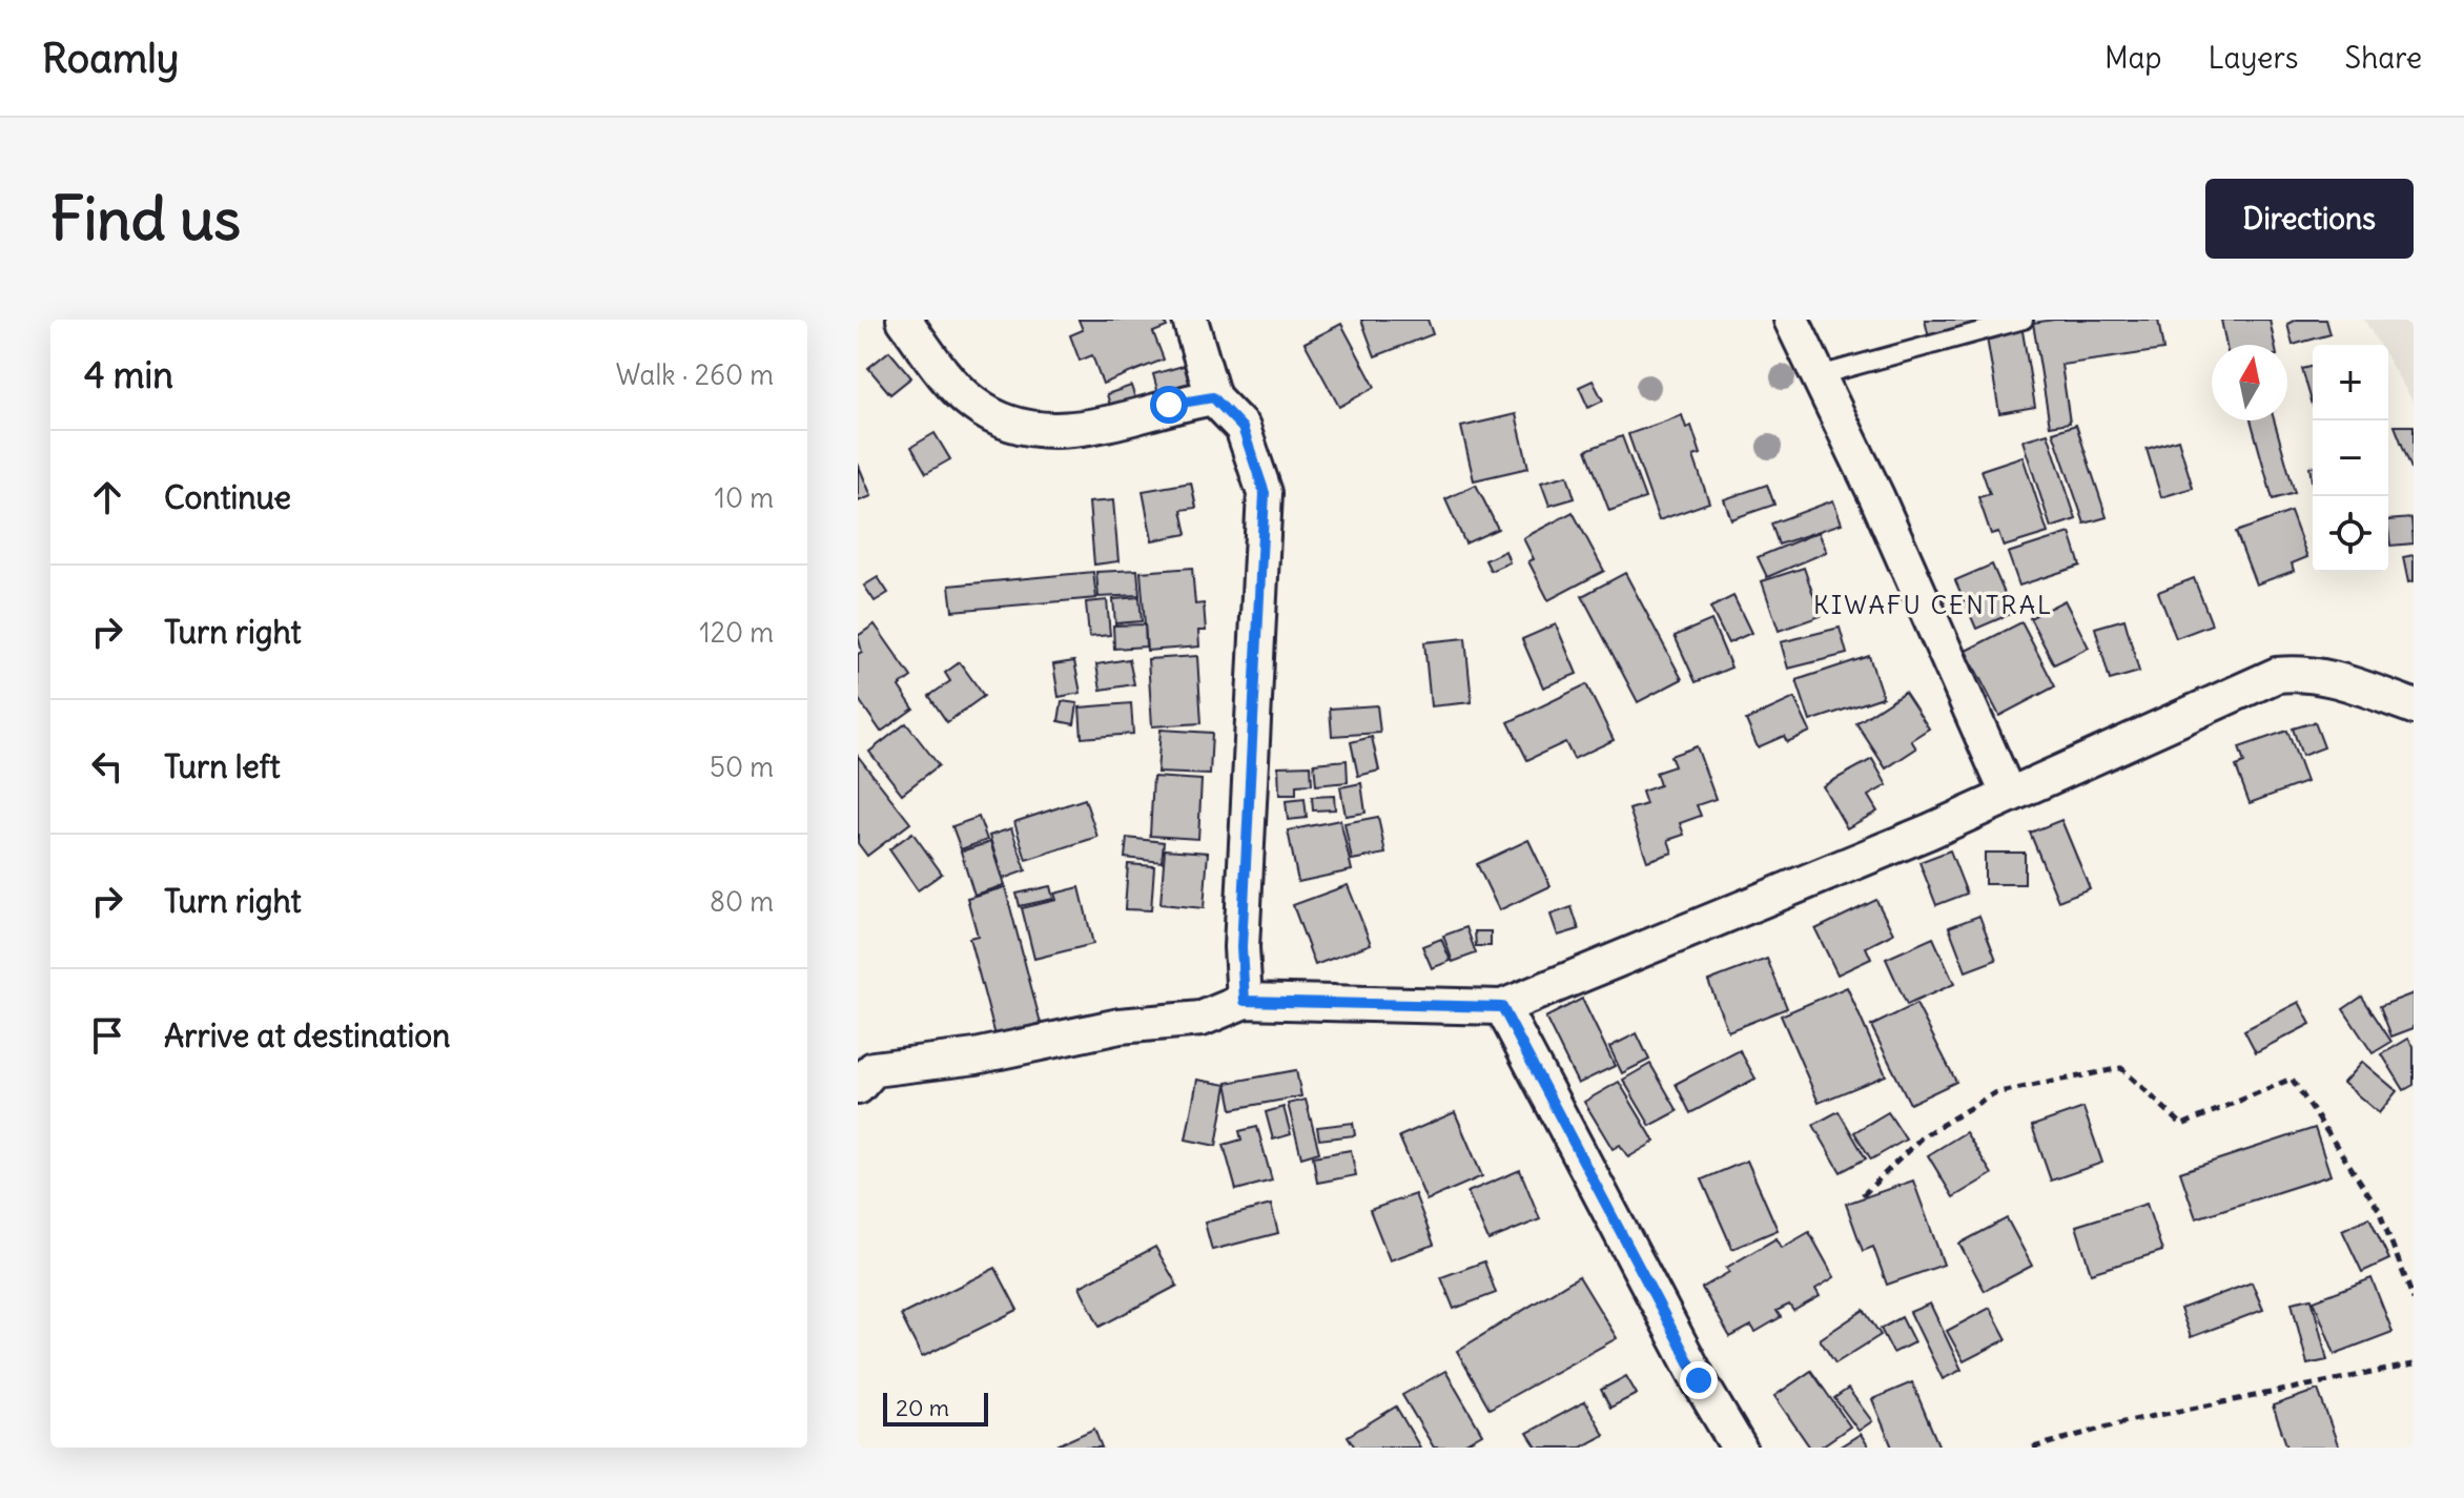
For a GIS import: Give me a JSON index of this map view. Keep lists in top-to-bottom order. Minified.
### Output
{"districts":["KIWAFU CENTRAL"],"scale_bar":"20 m","north":"top","page":{"header":"Roamly","nav":["Map","Layers","Share"],"buttons":"Directions","title":"Find us","heading":["4 min","Walk · 260 m"],"map_buttons":["+","−"],"list":[["Continue","10 m"],["Turn right","120 m"],["Turn left","50 m"],["Turn right","80 m"],"Arrive at destination"],"scale":"20 m"}}
